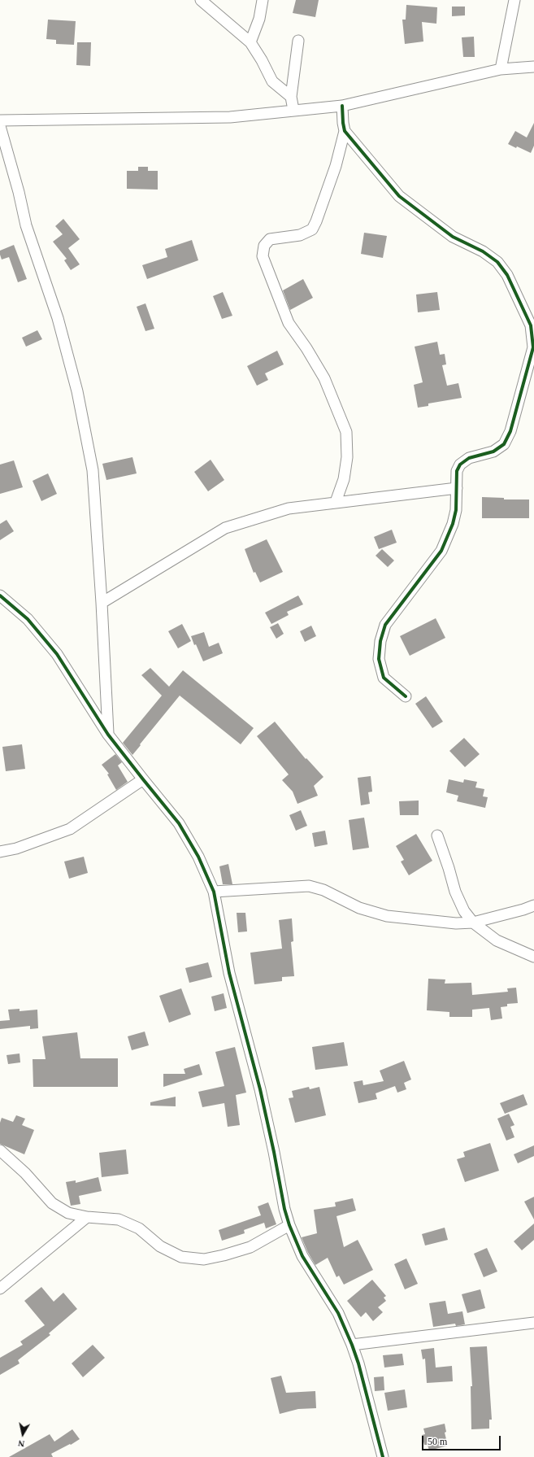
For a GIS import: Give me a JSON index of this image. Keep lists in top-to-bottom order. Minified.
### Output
{"scale_bar":"50 m","north":"bottom"}
